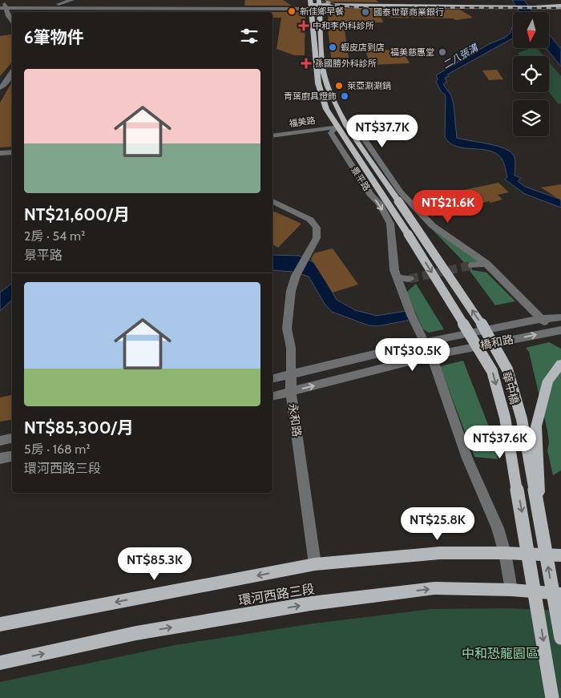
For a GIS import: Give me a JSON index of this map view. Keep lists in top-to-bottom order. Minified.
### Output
{"streets":{"main road":["景平路","華中橋","環河西路三段"],"street":["福美路","橋和路","永和路"]},"crossings":[["福美路","景平路"],["福美路","華中橋"],["景平路","橋和路"],["景平路","華中橋"],["景平路","環河西路三段"],["橋和路","永和路"],["永和路","環河西路三段"]],"water":["二八張溝"],"parks":["中和恐龍園區"],"places":{"other":["新佳鄉早餐","國泰世華商業銀行","蝦皮店到店","福美慈惠堂","萊亞涮涮鍋","青葉廚具燈飾"],"health":["中和李內科診所","孫國勝外科診所"]},"north":"bottom","page":{"heading":"6筆物件","list":[{"name":"NT$21,600/月","note":"2房 · 54 m² · 景平路"},{"name":"NT$85,300/月","note":"5房 · 168 m² · 環河西路三段"}],"price":["NT$37.7K","NT$21.6K","NT$30.5K","NT$37.6K","NT$25.8K","NT$85.3K"]}}
